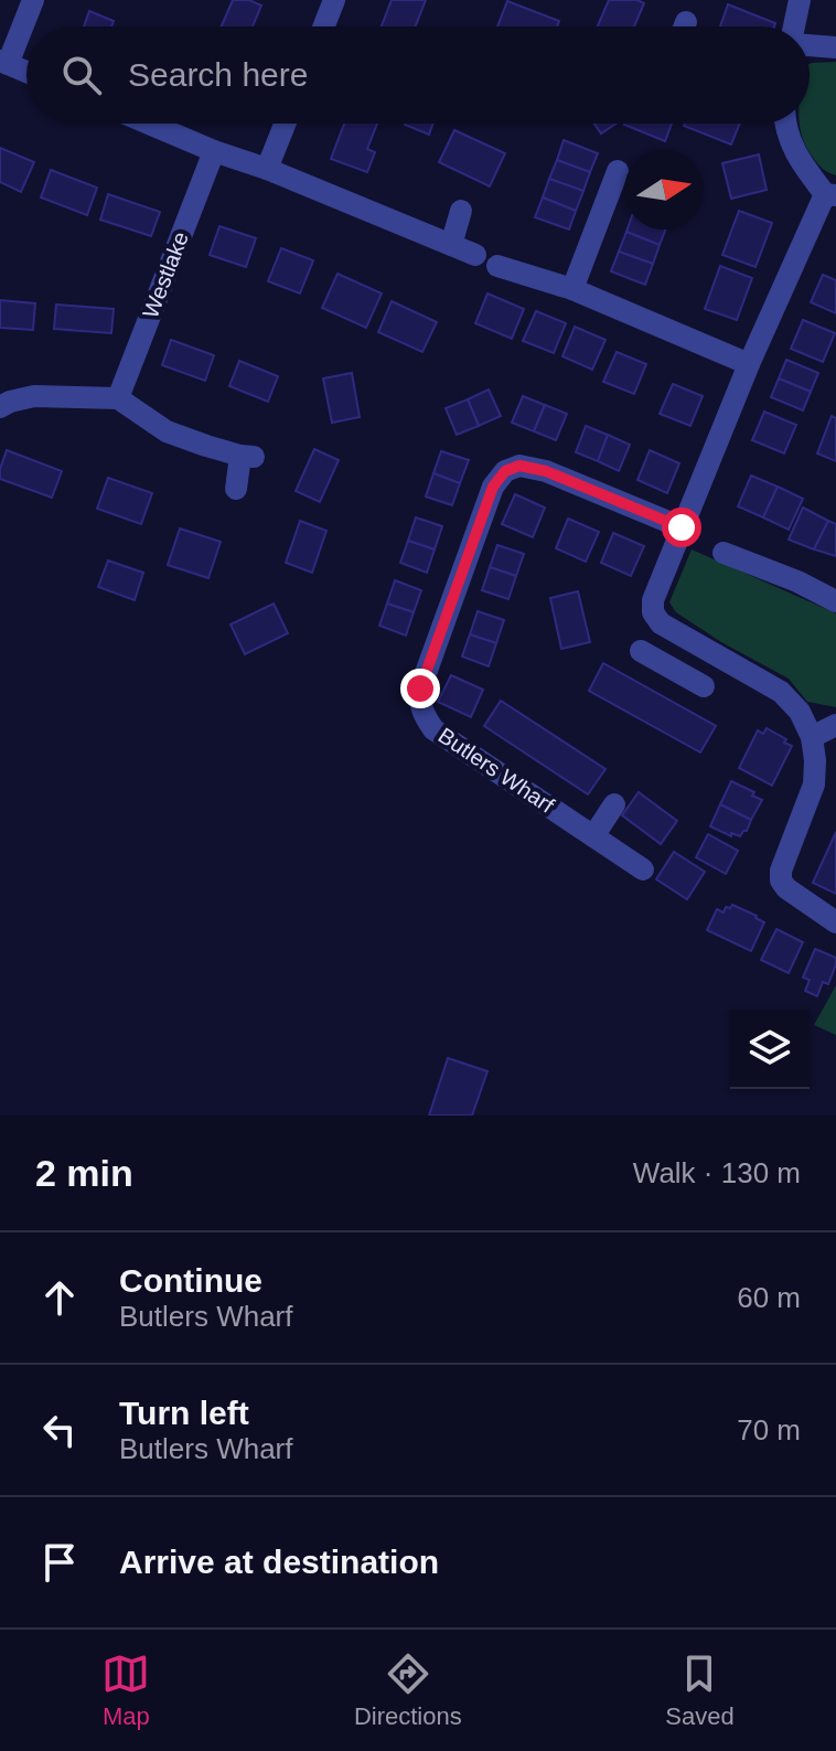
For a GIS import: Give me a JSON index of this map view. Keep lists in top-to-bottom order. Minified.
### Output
{"streets":{"street":["Westlake","Butlers Wharf"]},"north":"right","page":{"search":"Search here","heading":["2 min","Walk · 130 m"],"list":[["Continue","Butlers Wharf","60 m"],["Turn left","Butlers Wharf","70 m"],"Arrive at destination"],"nav":["Map","Directions","Saved"]}}
